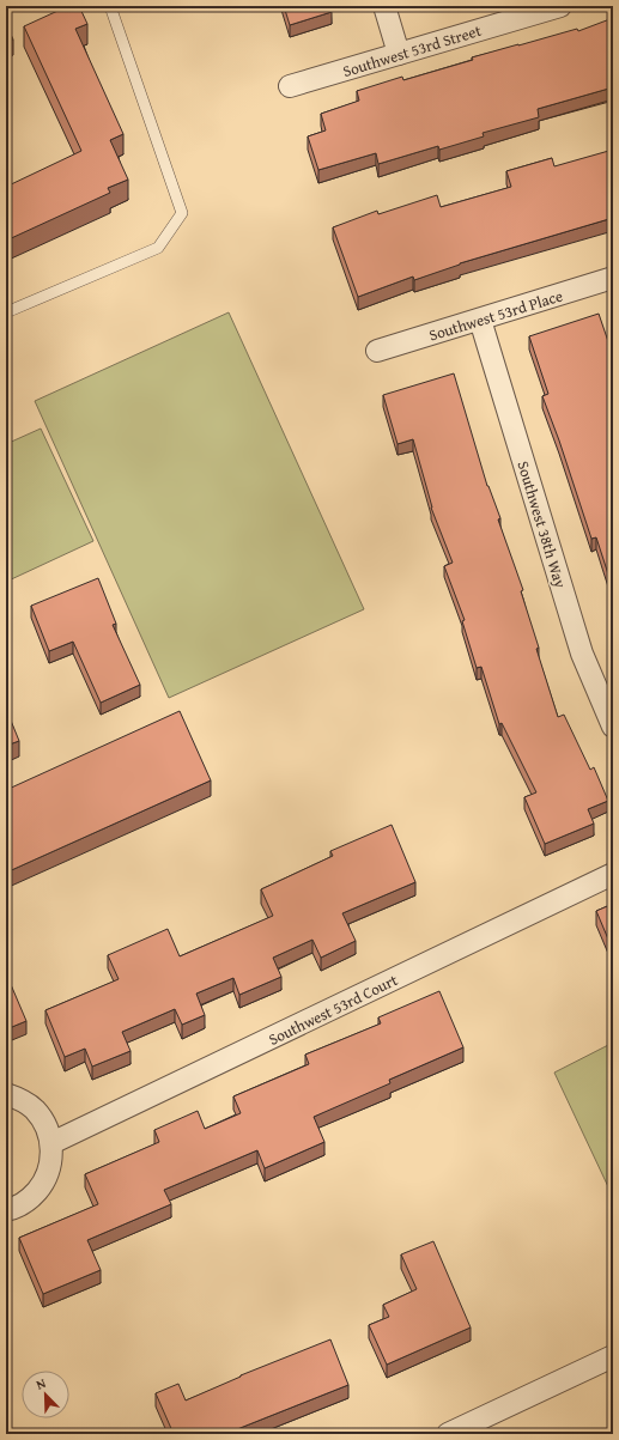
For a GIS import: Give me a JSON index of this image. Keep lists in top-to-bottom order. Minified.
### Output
{"streets":{"street":["Southwest 53rd Street","Southwest 53rd Place","Southwest 38th Way","Southwest 53rd Court"]},"crossings":[["Southwest 53rd Place","Southwest 38th Way"]],"north":"top left"}
